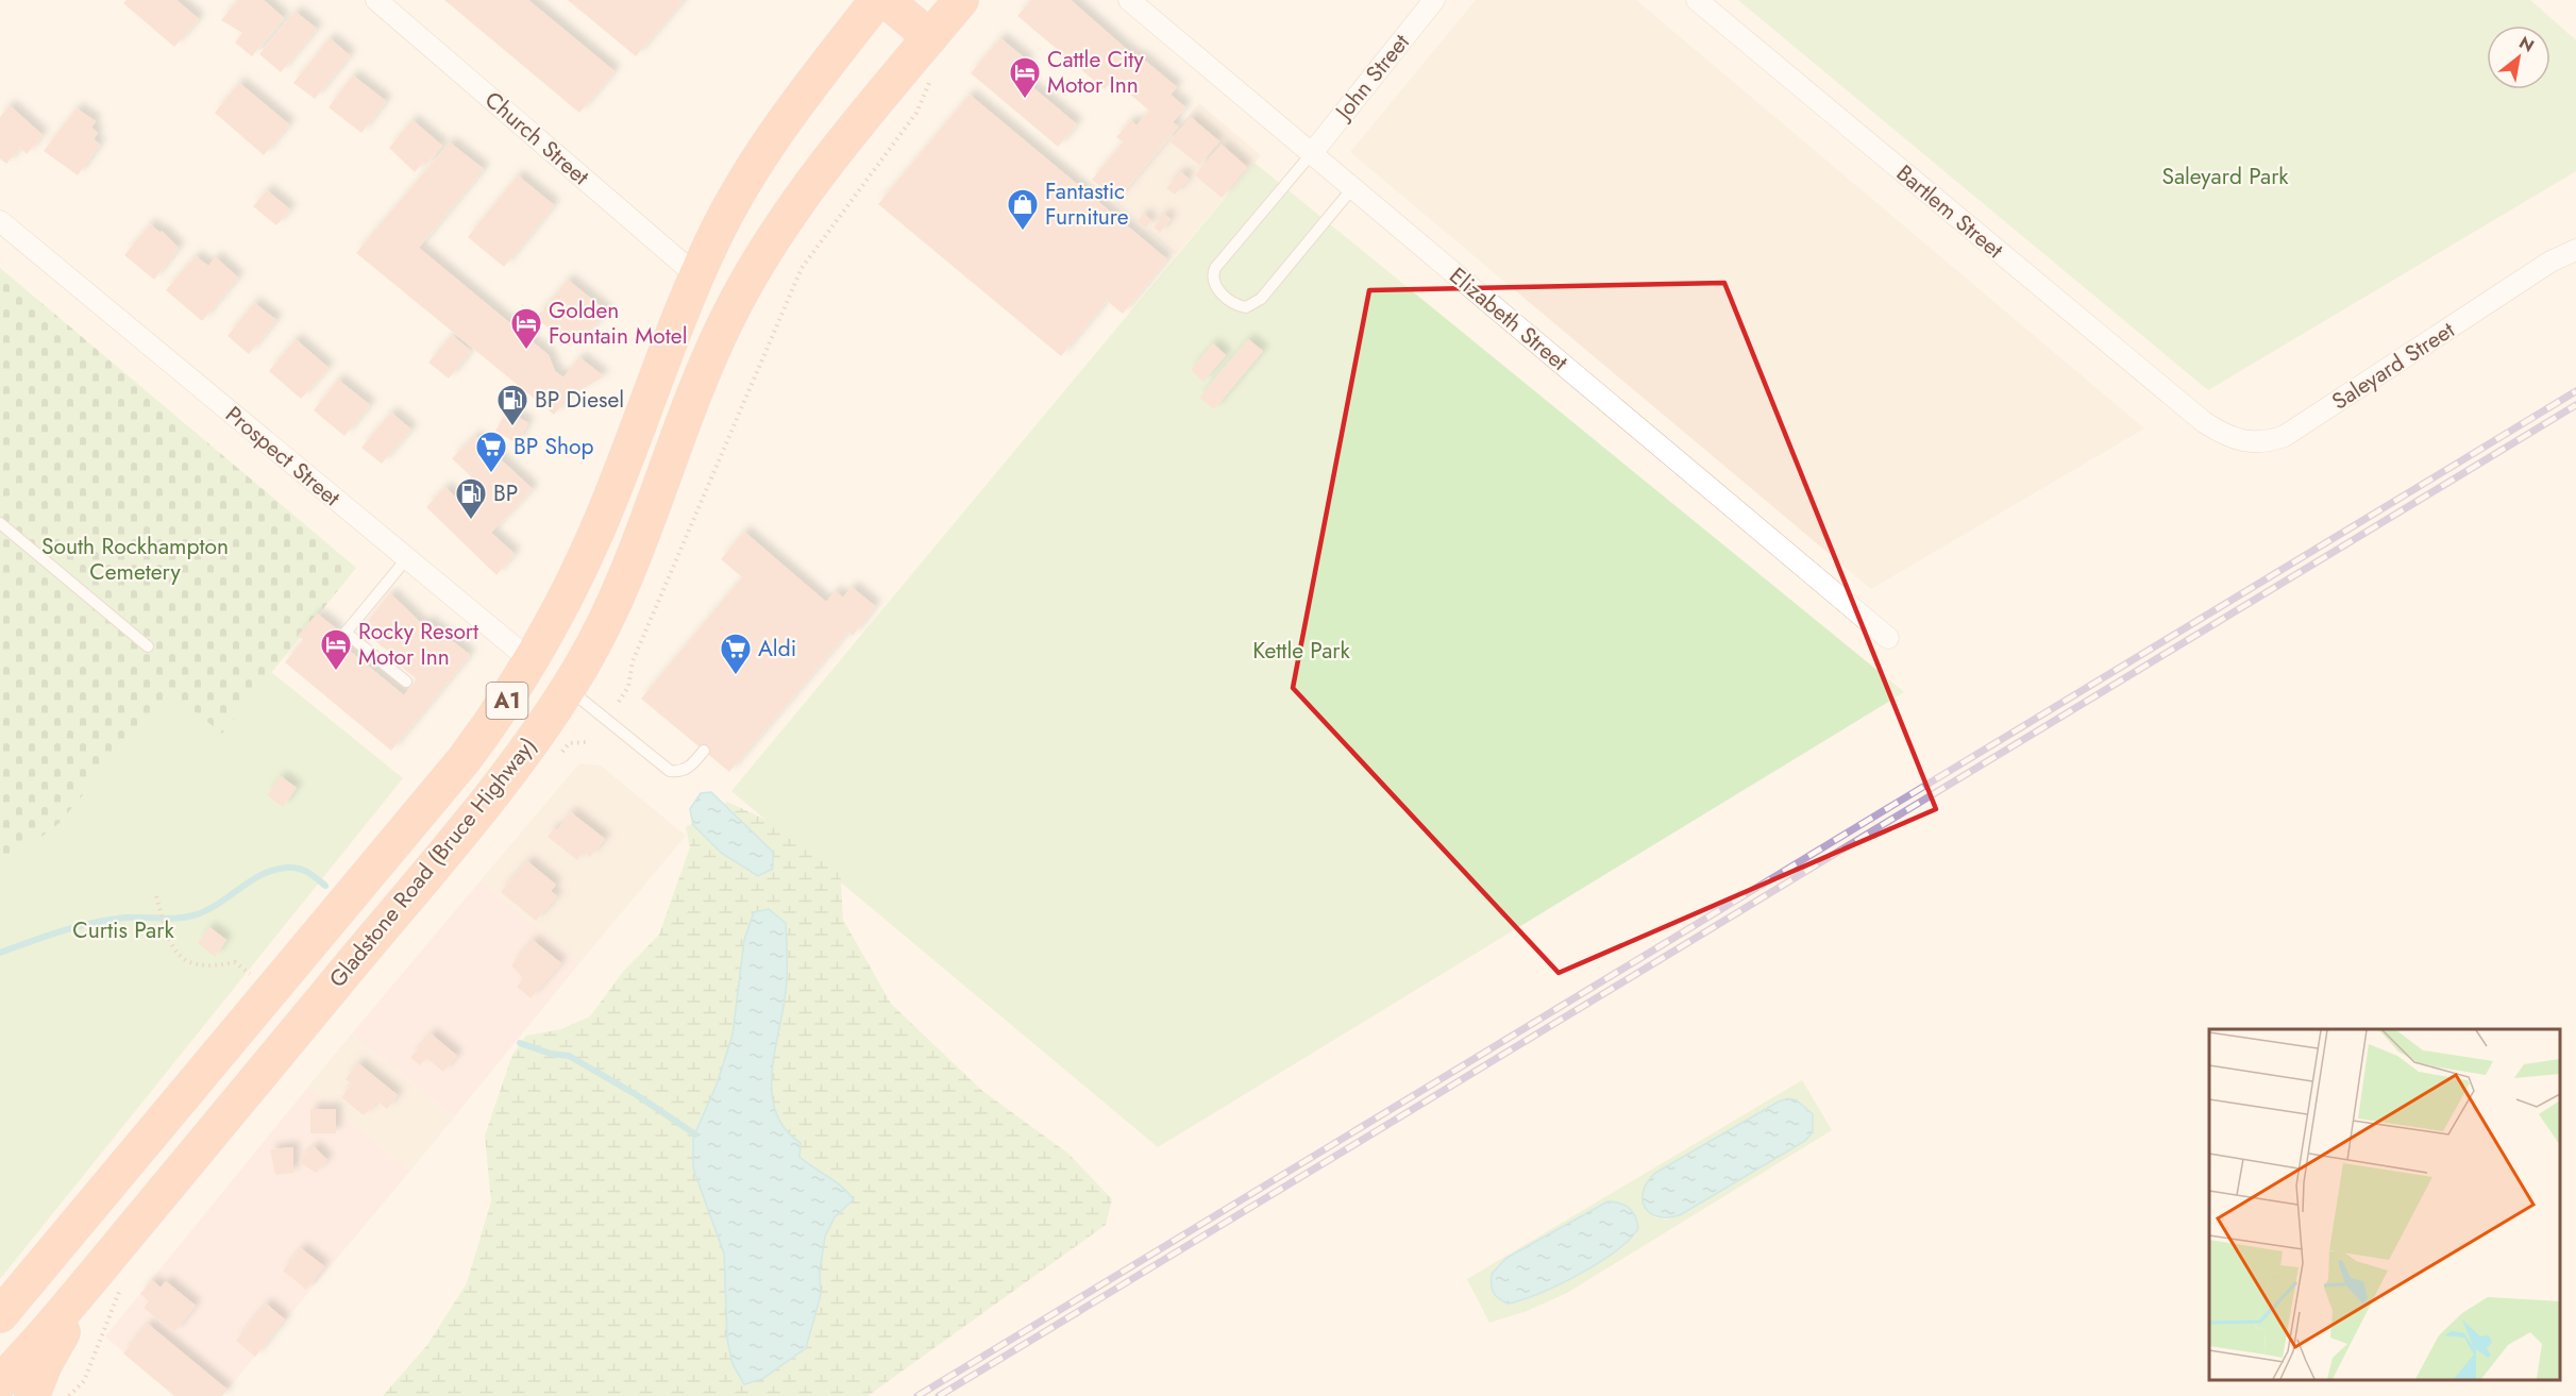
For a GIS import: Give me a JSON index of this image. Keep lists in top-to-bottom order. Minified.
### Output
{"streets":{"highway":["Prospect Street","A1","Gladstone Road (Bruce Highway)"],"street":["John Street","Church Street","Bartlem Street","Elizabeth Street","Saleyard Street"]},"crossings":[["John Street","Elizabeth Street"],["Church Street","Gladstone Road (Bruce Highway)"],["Bartlem Street","Saleyard Street"],["Prospect Street","Gladstone Road (Bruce Highway)"]],"parks":["Saleyard Park","South Rockhampton Cemetery","Kettle Park","Curtis Park"],"places":{"hotel":["Cattle City Motor Inn","Golden Fountain Motel","Rocky Resort Motor Inn"],"shop":["Fantastic Furniture"],"fuel station":["BP Diesel","BP"],"supermarket":["BP Shop","Aldi"]},"north":"top right"}
